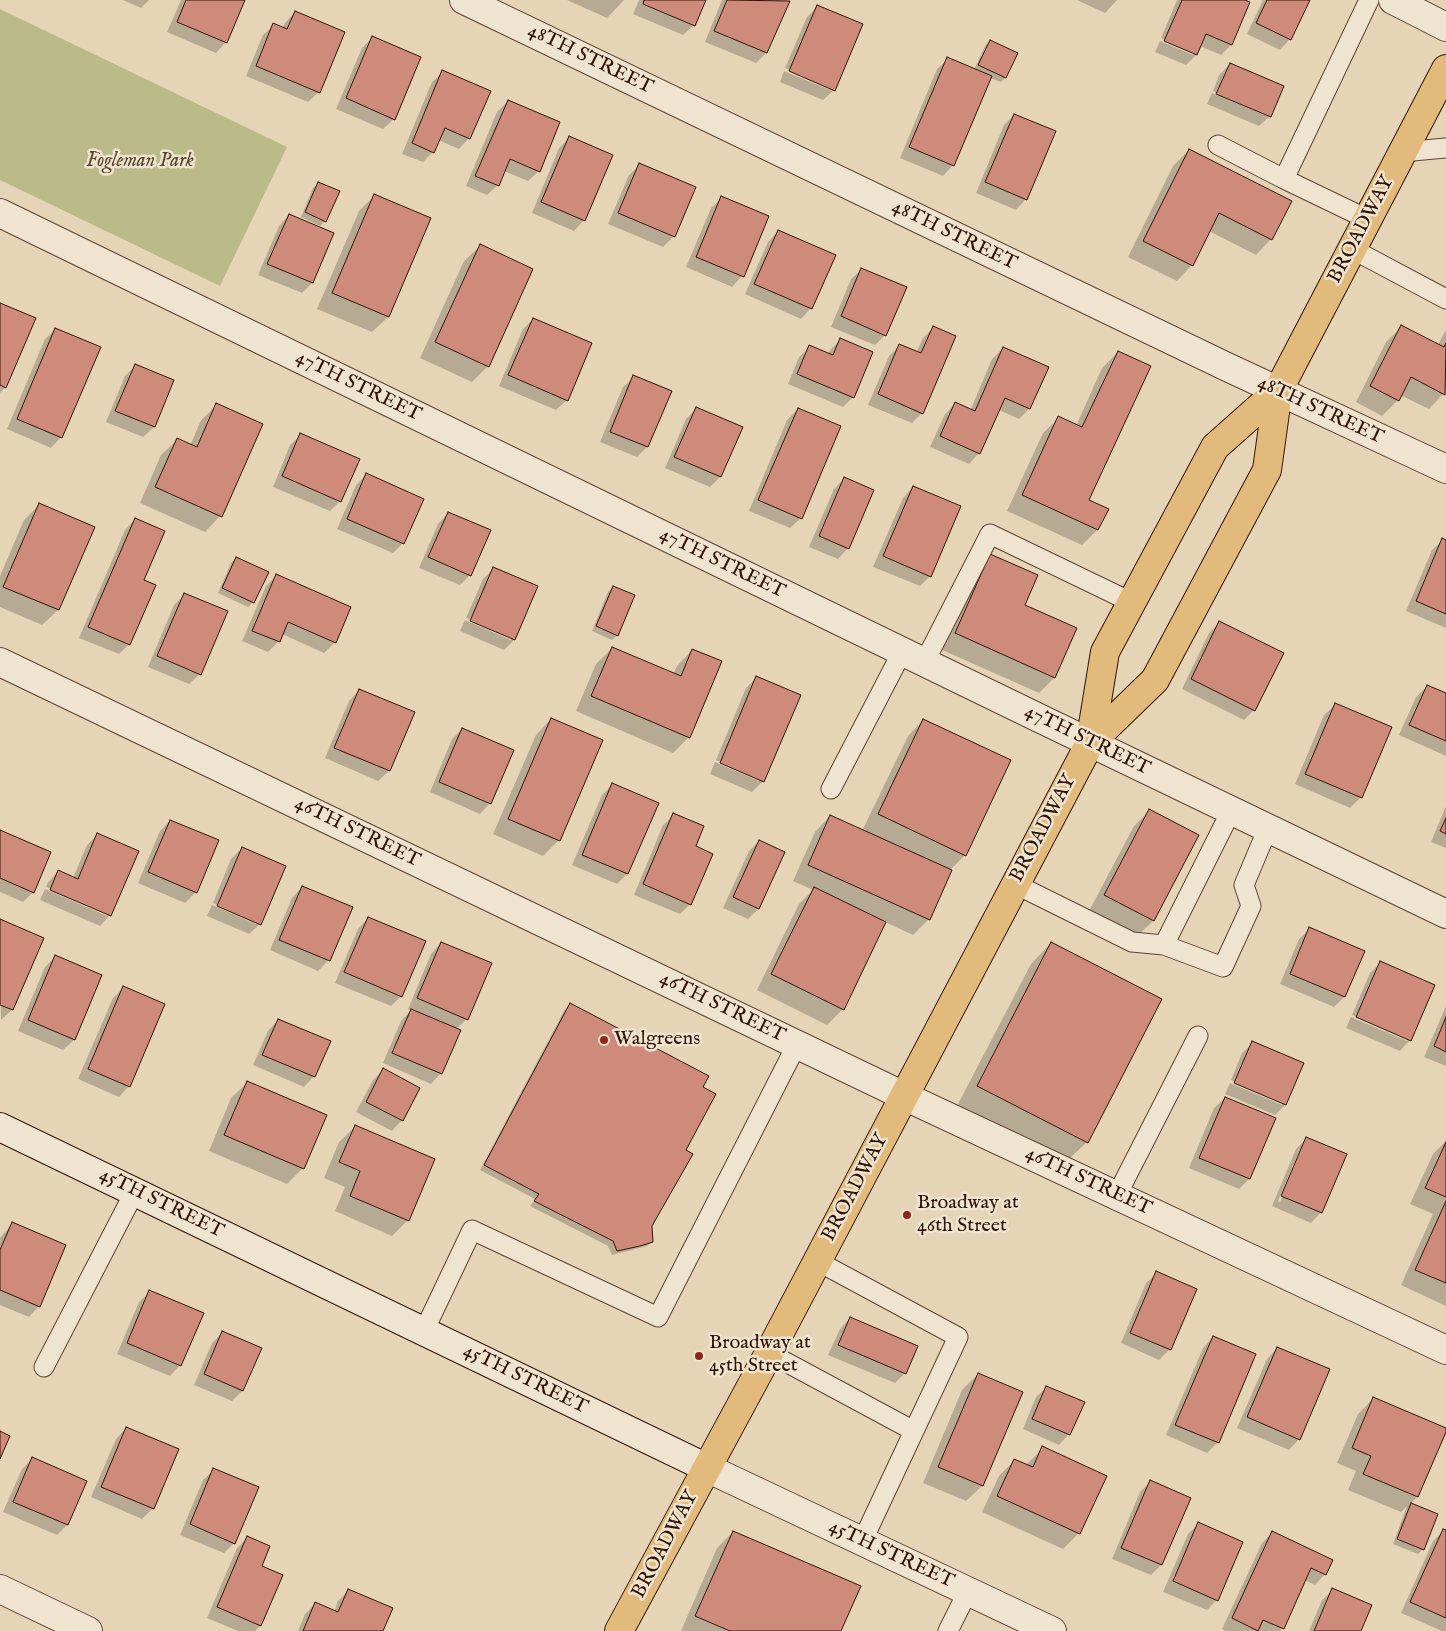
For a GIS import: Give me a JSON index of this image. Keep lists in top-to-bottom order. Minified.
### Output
{"streets":{"main road":["BROADWAY"],"street":["48TH STREET","47TH STREET","46TH STREET","45TH STREET"]},"crossings":[["48TH STREET","BROADWAY"],["BROADWAY","47TH STREET"],["BROADWAY","46TH STREET"],["BROADWAY","45TH STREET"]],"parks":["Fogleman Park"],"places":["Walgreens","Broadway at 46th Street","Broadway at 45th Street"]}
